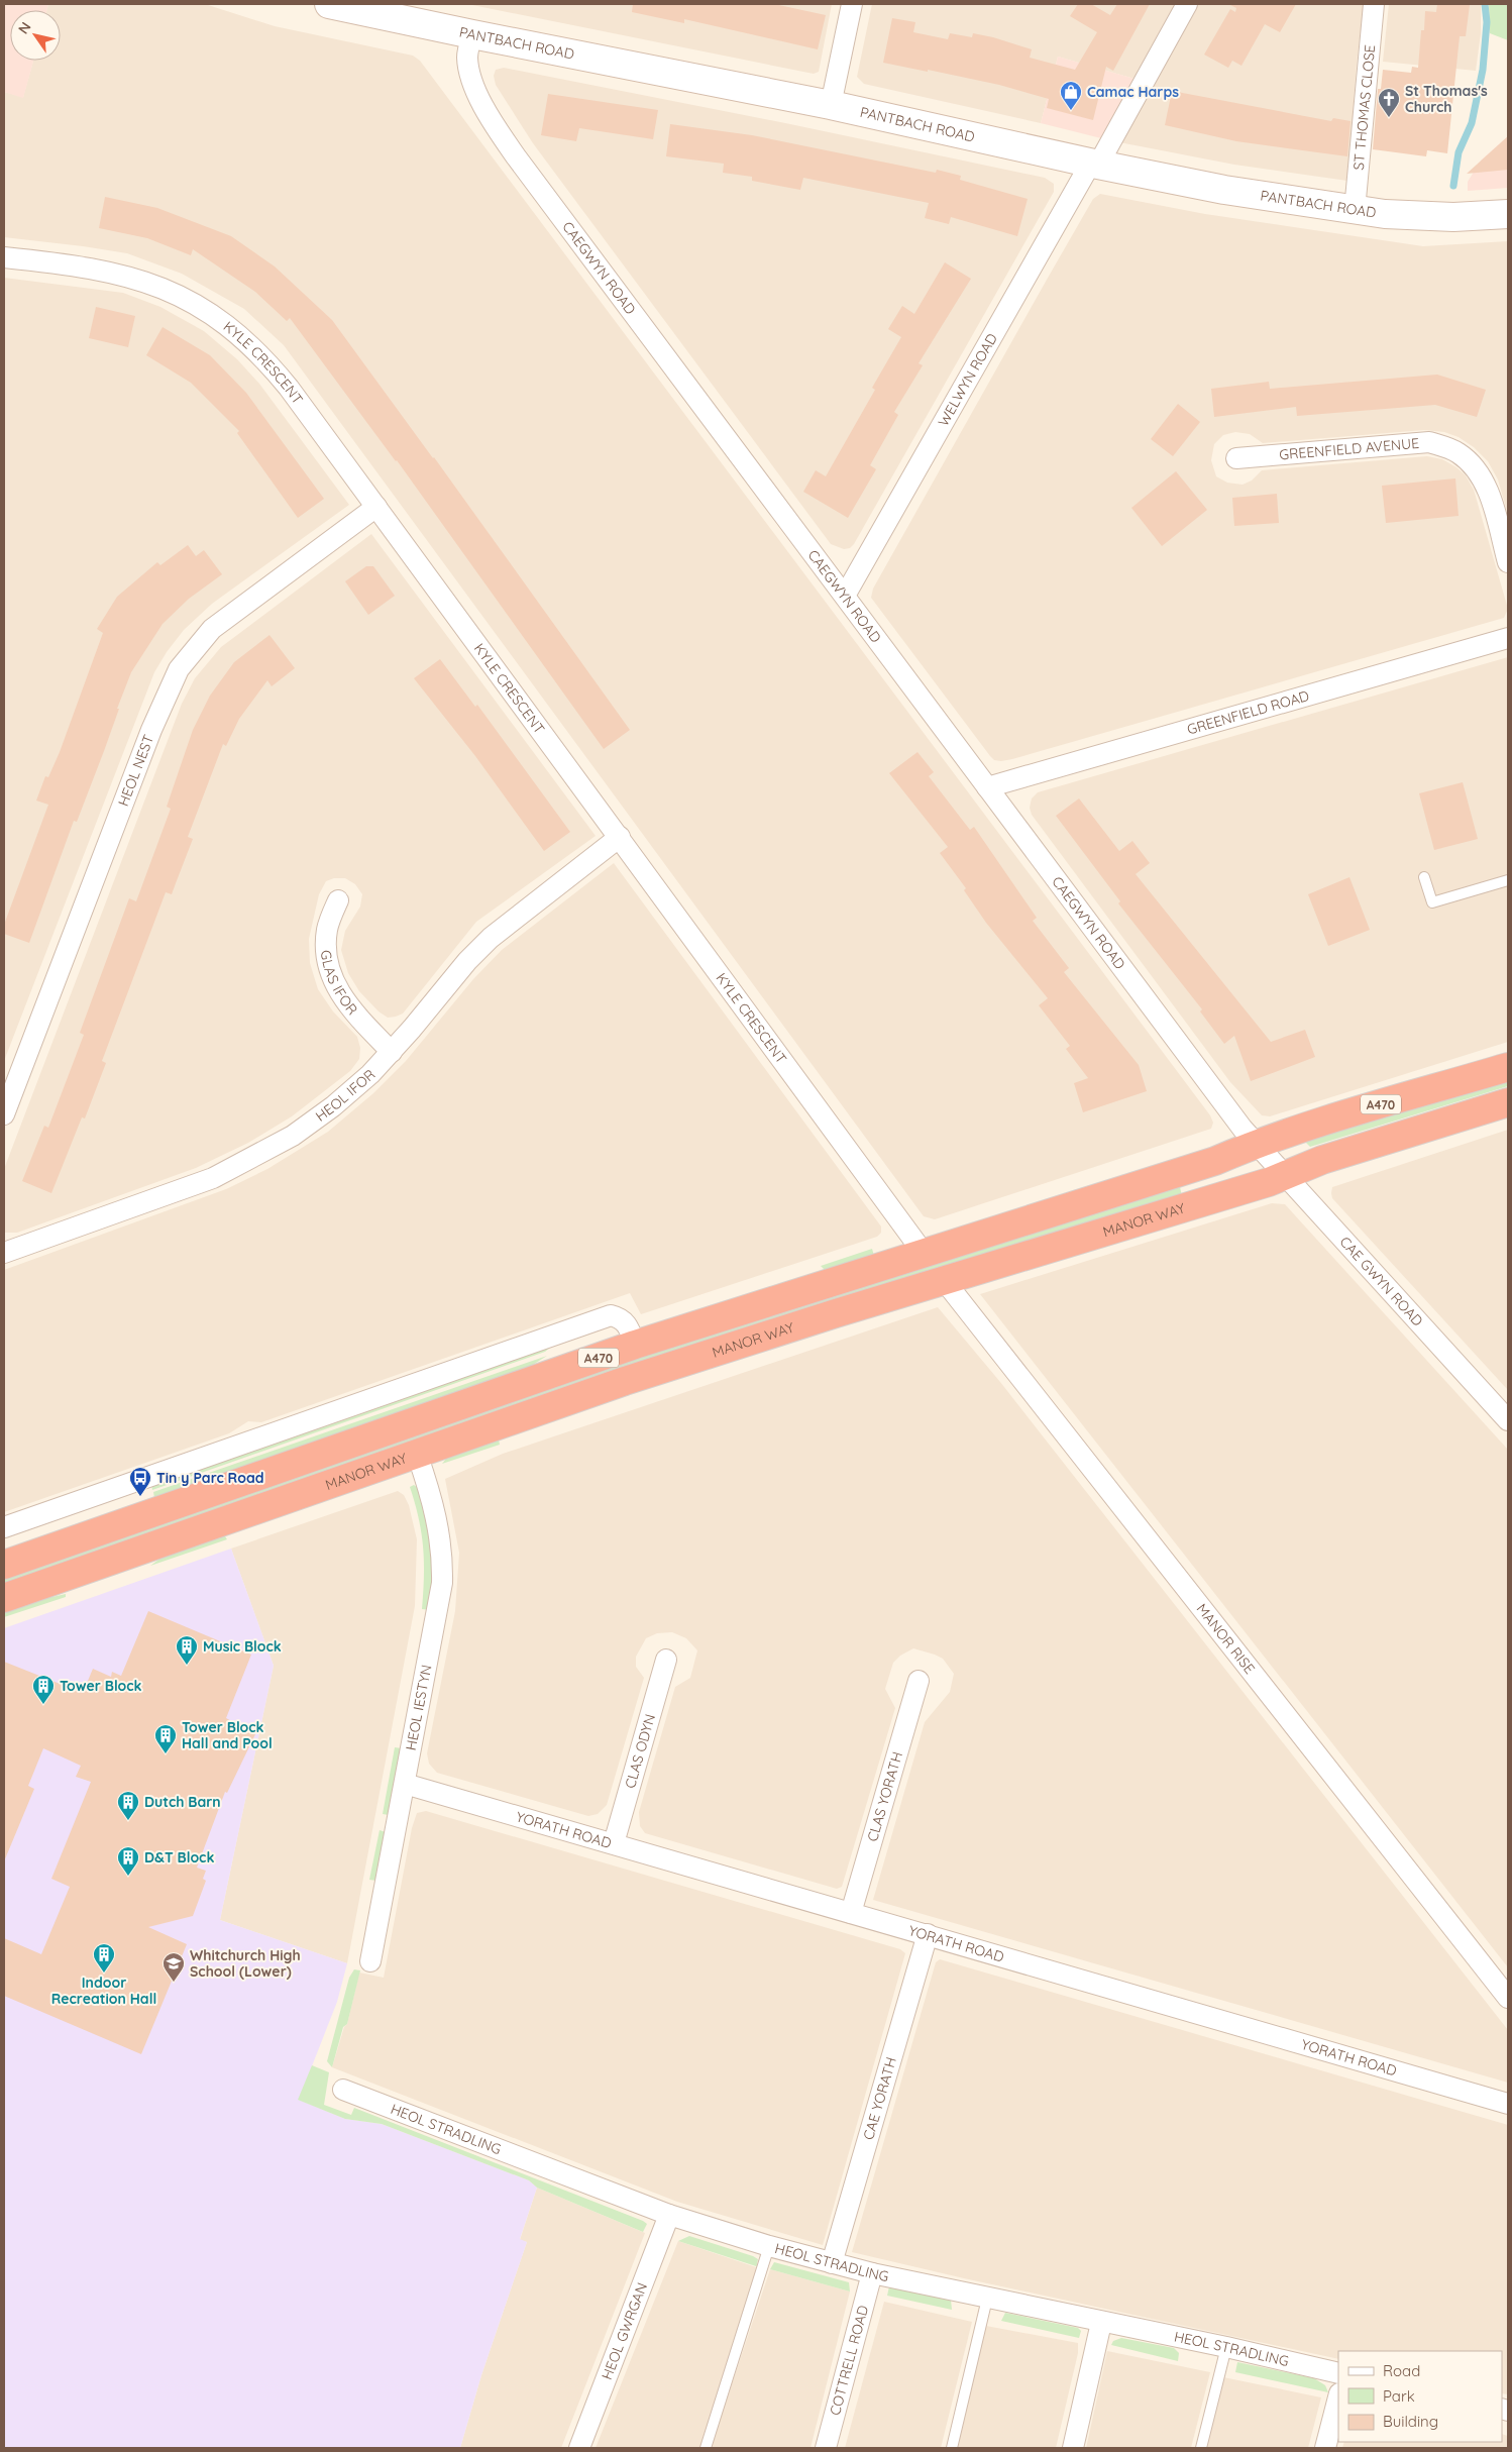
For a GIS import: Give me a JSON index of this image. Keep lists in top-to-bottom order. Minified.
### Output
{"streets":{"highway":["A470","MANOR WAY"],"street":["PANTBACH ROAD","ST THOMAS CLOSE","CAEGWYN ROAD","KYLE CRESCENT","WELWYN ROAD","GREENFIELD AVENUE","GREENFIELD ROAD","HEOL NEST","GLAS IFOR","HEOL IFOR","CAE GWYN ROAD","MANOR RISE","HEOL IESTYN","CLAS ODYN","CLAS YORATH","YORATH ROAD","CAE YORATH","HEOL STRADLING","HEOL GWRGAN","COTTRELL ROAD"]},"crossings":[["PANTBACH ROAD","ST THOMAS CLOSE"],["PANTBACH ROAD","CAEGWYN ROAD"],["PANTBACH ROAD","WELWYN ROAD"],["CAEGWYN ROAD","WELWYN ROAD"],["CAEGWYN ROAD","GREENFIELD ROAD"],["CAEGWYN ROAD","A470"],["CAEGWYN ROAD","CAE GWYN ROAD"],["KYLE CRESCENT","HEOL NEST"],["KYLE CRESCENT","HEOL IFOR"],["KYLE CRESCENT","A470"],["GLAS IFOR","HEOL IFOR"],["A470","CAE GWYN ROAD"],["MANOR WAY","CAE GWYN ROAD"],["MANOR WAY","MANOR RISE"],["MANOR WAY","HEOL IESTYN"],["HEOL IESTYN","YORATH ROAD"],["CLAS ODYN","YORATH ROAD"],["CLAS YORATH","YORATH ROAD"],["YORATH ROAD","CAE YORATH"],["CAE YORATH","HEOL STRADLING"],["HEOL STRADLING","HEOL GWRGAN"],["HEOL STRADLING","COTTRELL ROAD"]],"places":{"shop":["Camac Harps"],"church":["St Thomas's Church"],"bus stop":["Tin y Parc Road"],"building":["Music Block","Tower Block","Tower Block Hall and Pool","Dutch Barn","D&T Block","Indoor Recreation Hall"],"school or university":["Whitchurch High School (Lower)"]},"legend":["Road","Park","Building"],"north":"top left"}
